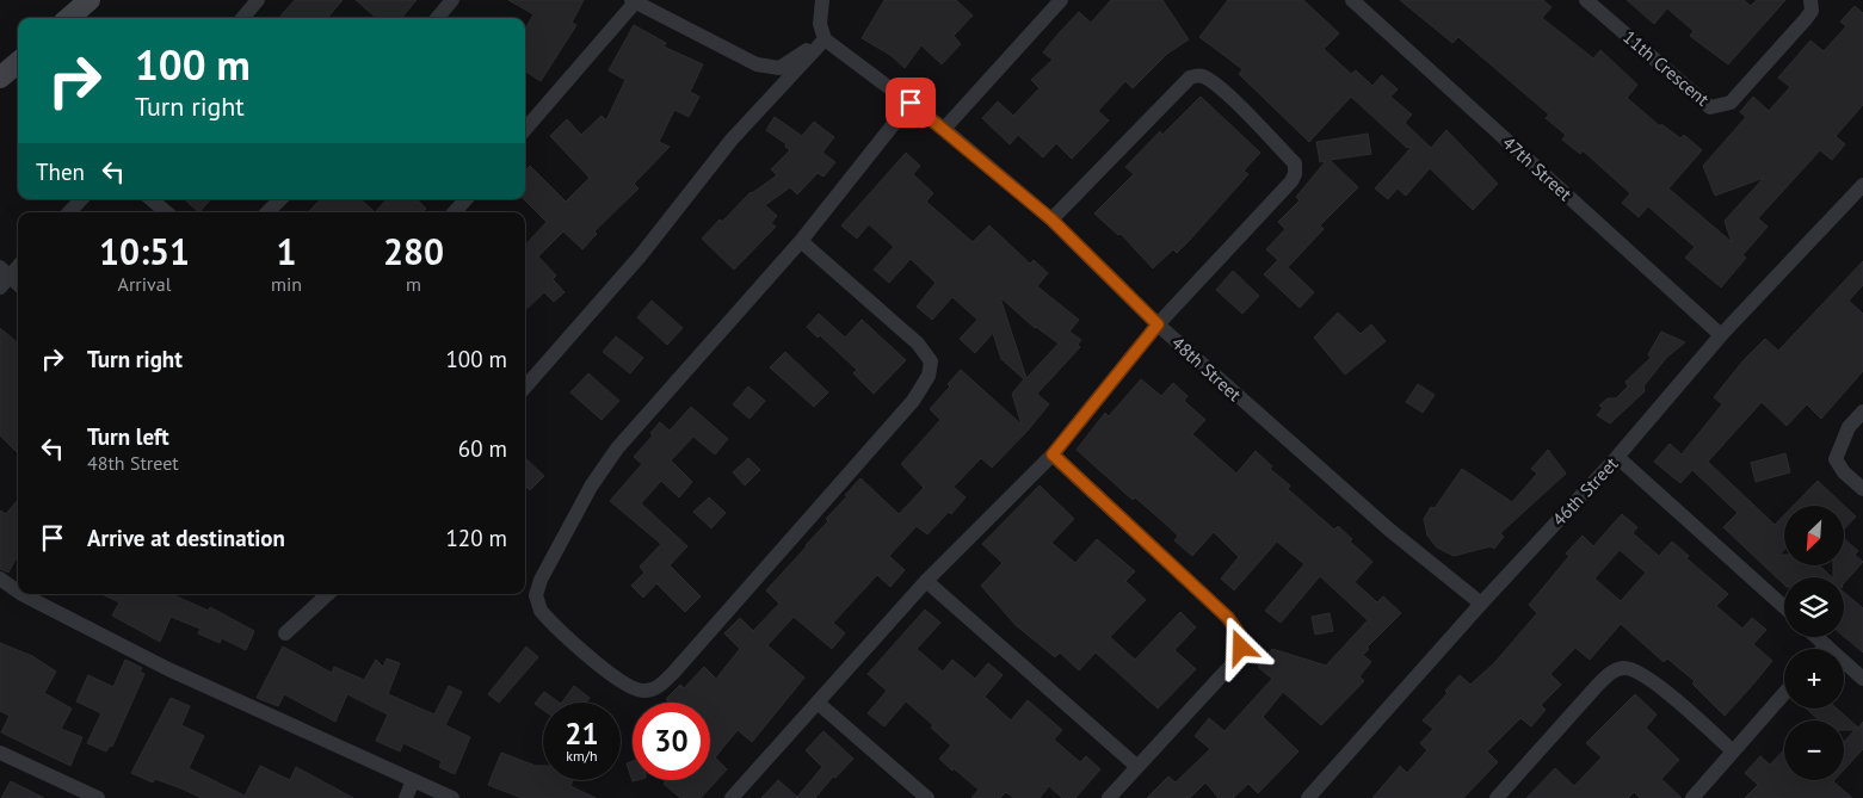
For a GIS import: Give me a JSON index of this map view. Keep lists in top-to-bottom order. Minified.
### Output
{"streets":{"street":["11th Crescent","47th Street","48th Street","46th Street"]},"crossings":[["47th Street","46th Street"],["48th Street","46th Street"]],"north":"bottom left","page":{"turn":["100 m","Turn right"],"then":"Then","eta":["10:51","Arrival","1","min","280","m"],"list":[{"name":"Turn right","value":"100 m"},{"name":"Turn left","note":"48th Street","value":"60 m"},{"name":"Arrive at destination","value":"120 m"}],"map_buttons":["+","−"],"speed":"21 km/h","limit":"30"}}
